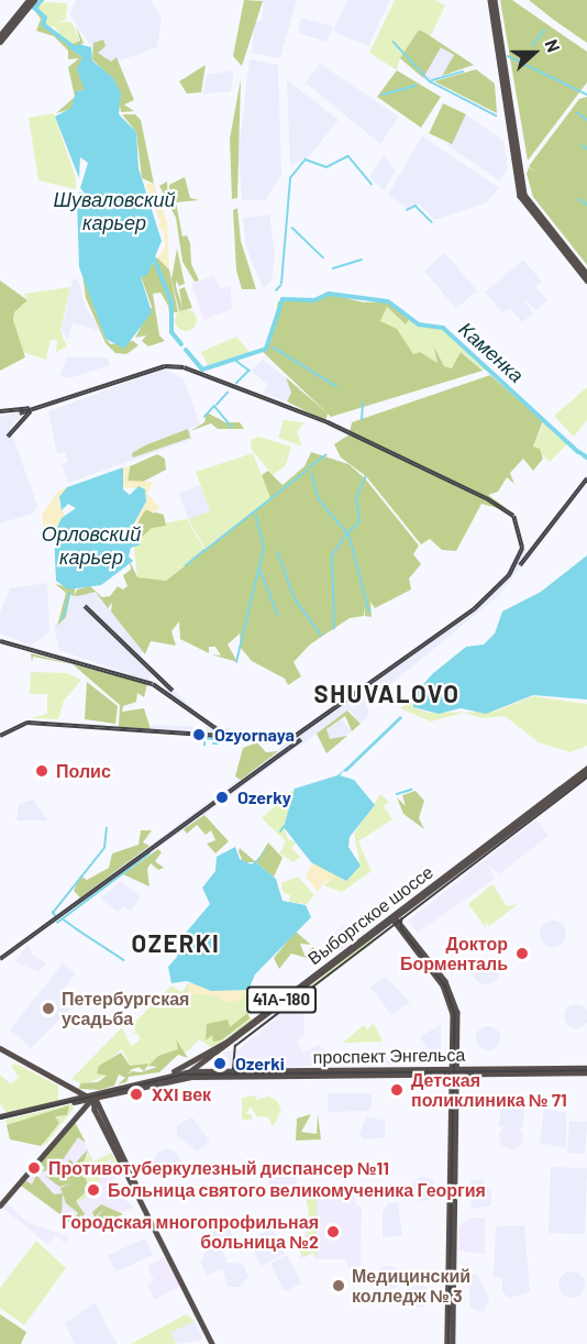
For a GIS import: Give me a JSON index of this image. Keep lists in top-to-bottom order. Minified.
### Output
{"streets":{"main road":["Выборгское шоссе","41А-180","проспект Энгельса"]},"crossings":[["Выборгское шоссе","проспект Энгельса"]],"districts":["SHUVALOVO","OZERKI"],"water":["Шуваловский карьер","Каменка","Орловский карьер"],"places":["Ozyornaya","Полис","Ozerky","Доктор Борменталь","Петербургская усадьба","Ozerki","Детская поликлиника № 71","XXI век","Противотуберкулезный диспансер №11","Больница святого великомученика Георгия","Городская многопрофильная больница №2","Медицинский колледж № 3"],"north":"right"}
